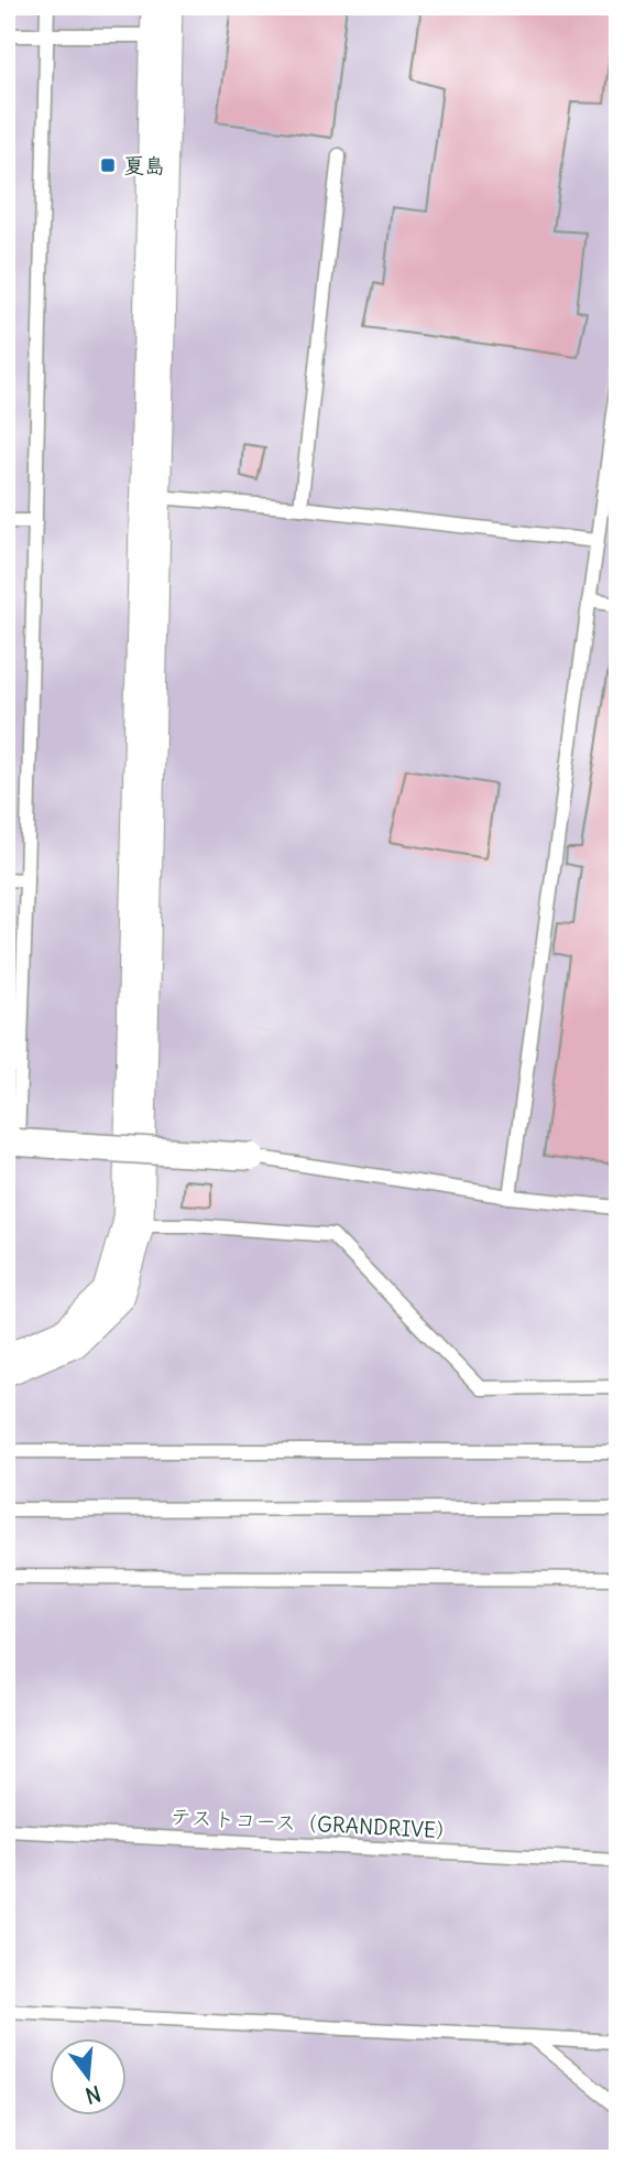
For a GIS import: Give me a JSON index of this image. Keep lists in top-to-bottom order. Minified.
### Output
{"streets":{"lane":["テストコース（GRANDRIVE）"]},"places":{"transit":["夏島"]},"north":"bottom"}
